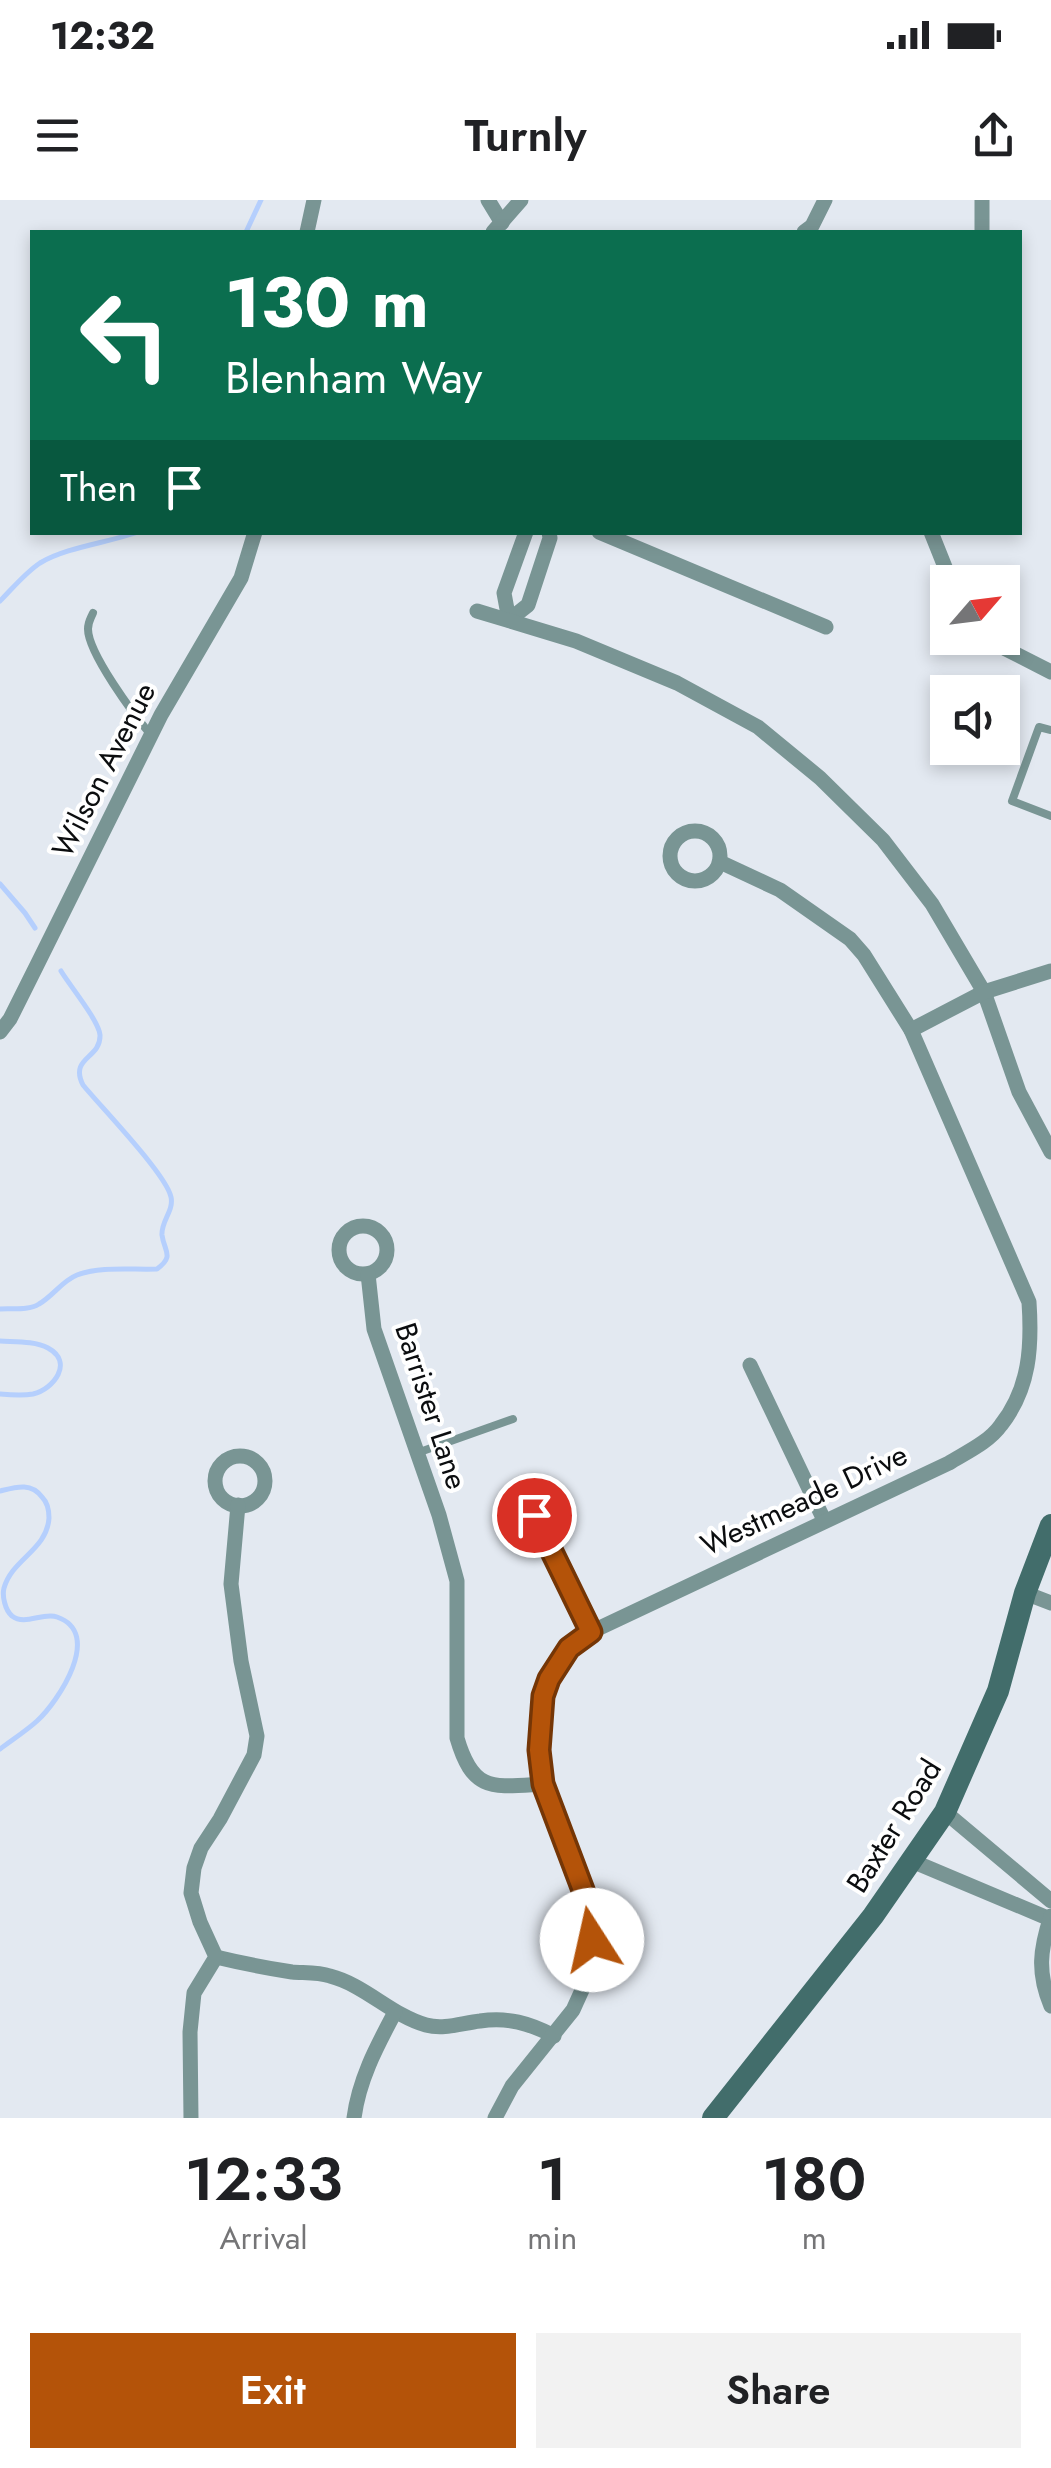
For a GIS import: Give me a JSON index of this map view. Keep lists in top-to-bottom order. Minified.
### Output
{"streets":{"main road":["Baxter Road"],"street":["Wilson Avenue","Barrister Lane","Westmeade Drive"]},"crossings":[["Barrister Lane","Westmeade Drive"]],"north":"top right","page":{"status":"12:32","header":"Turnly","turn":["130 m","Blenham Way"],"then":"Then","eta":["12:33","Arrival","1","min","180","m"],"buttons":["Exit","Share"]}}
